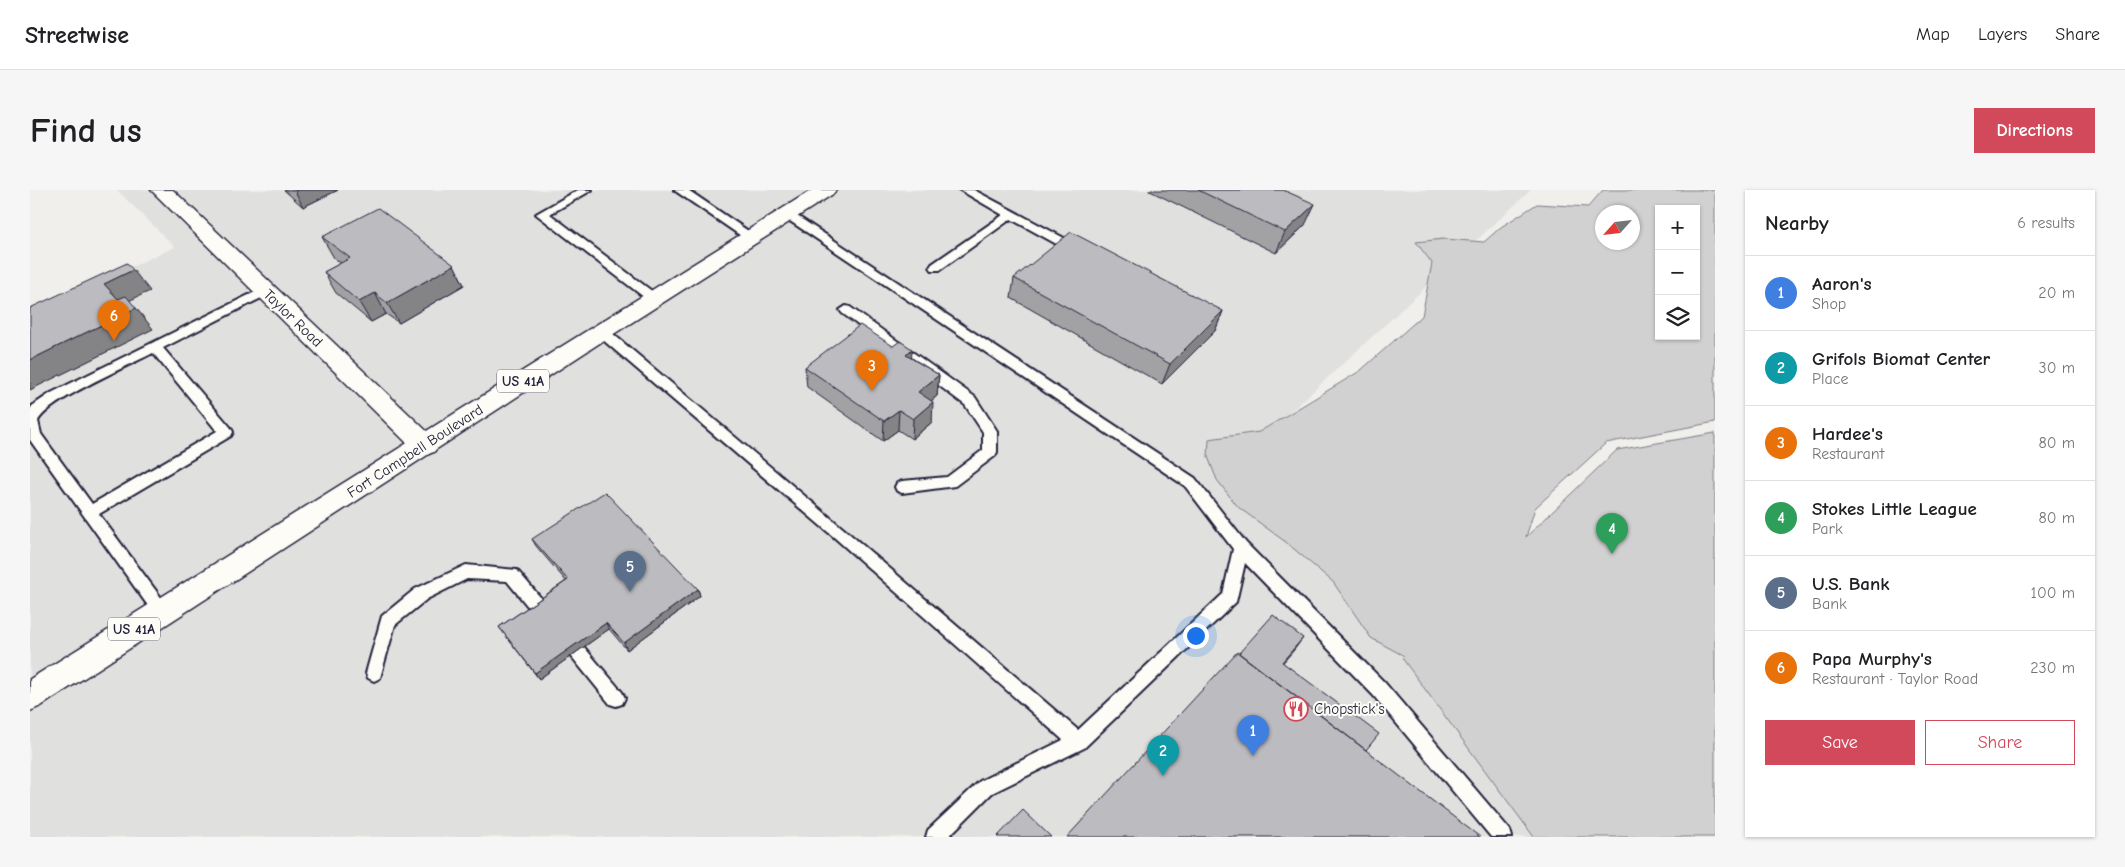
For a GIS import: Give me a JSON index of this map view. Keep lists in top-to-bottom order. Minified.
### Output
{"streets":{"main road":["Taylor Road","US 41A","Fort Campbell Boulevard"]},"crossings":[["Taylor Road","Fort Campbell Boulevard"]],"places":{"restaurant":["Chopstick's"]},"north":"bottom left","page":{"header":"Streetwise","nav":["Map","Layers","Share"],"buttons":["Directions",["Save","Share"]],"title":"Find us","heading":["Nearby","6 results"],"map_buttons":["+","−"],"list":[{"mark":"1","name":"Aaron's","note":"Shop","value":"20 m"},{"mark":"2","name":"Grifols Biomat Center","note":"Place","value":"30 m"},{"mark":"3","name":"Hardee's","note":"Restaurant","value":"80 m"},{"mark":"4","name":"Stokes Little League","note":"Park","value":"80 m"},{"mark":"5","name":"U.S. Bank","note":"Bank","value":"100 m"},{"mark":"6","name":"Papa Murphy's","note":"Restaurant · Taylor Road","value":"230 m"}],"pins":["6","3","4","5","1","2"]}}
